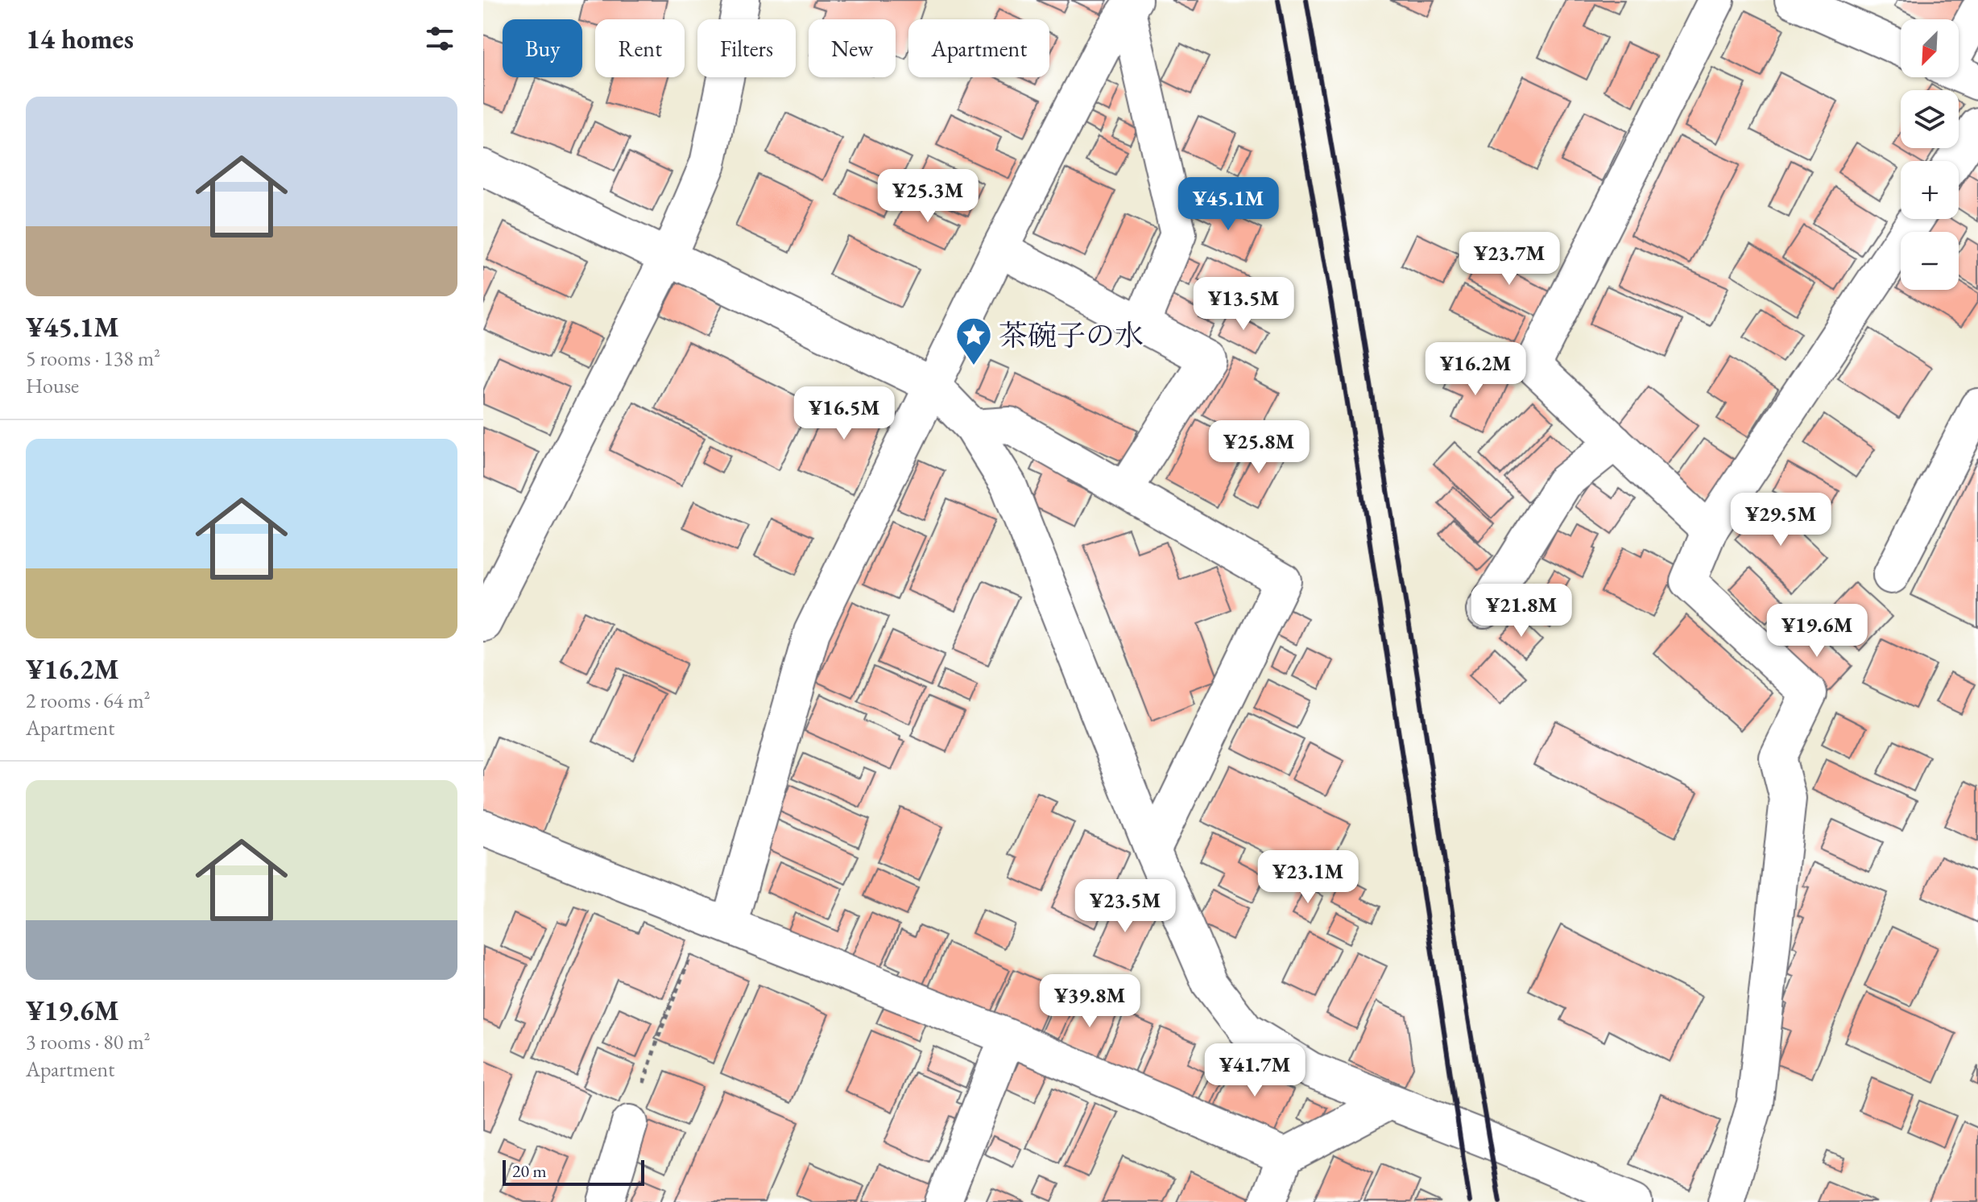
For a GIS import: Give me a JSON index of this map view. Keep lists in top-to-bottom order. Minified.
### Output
{"places":{"place":["茶碗子の水"]},"scale_bar":"20 m","north":"bottom left","page":{"heading":"14 homes","map_buttons":["+","−"],"chip":["Buy","Rent","Filters","New","Apartment"],"list":[{"name":"¥45.1M","note":"5 rooms · 138 m² · House"},{"name":"¥16.2M","note":"2 rooms · 64 m² · Apartment"},{"name":"¥19.6M","note":"3 rooms · 80 m² · Apartment"}],"price":["¥25.3M","¥45.1M","¥23.7M","¥13.5M","¥16.2M","¥16.5M","¥25.8M","¥29.5M","¥21.8M","¥19.6M","¥23.1M","¥23.5M","¥39.8M","¥41.7M"],"scale":"20 m"}}
